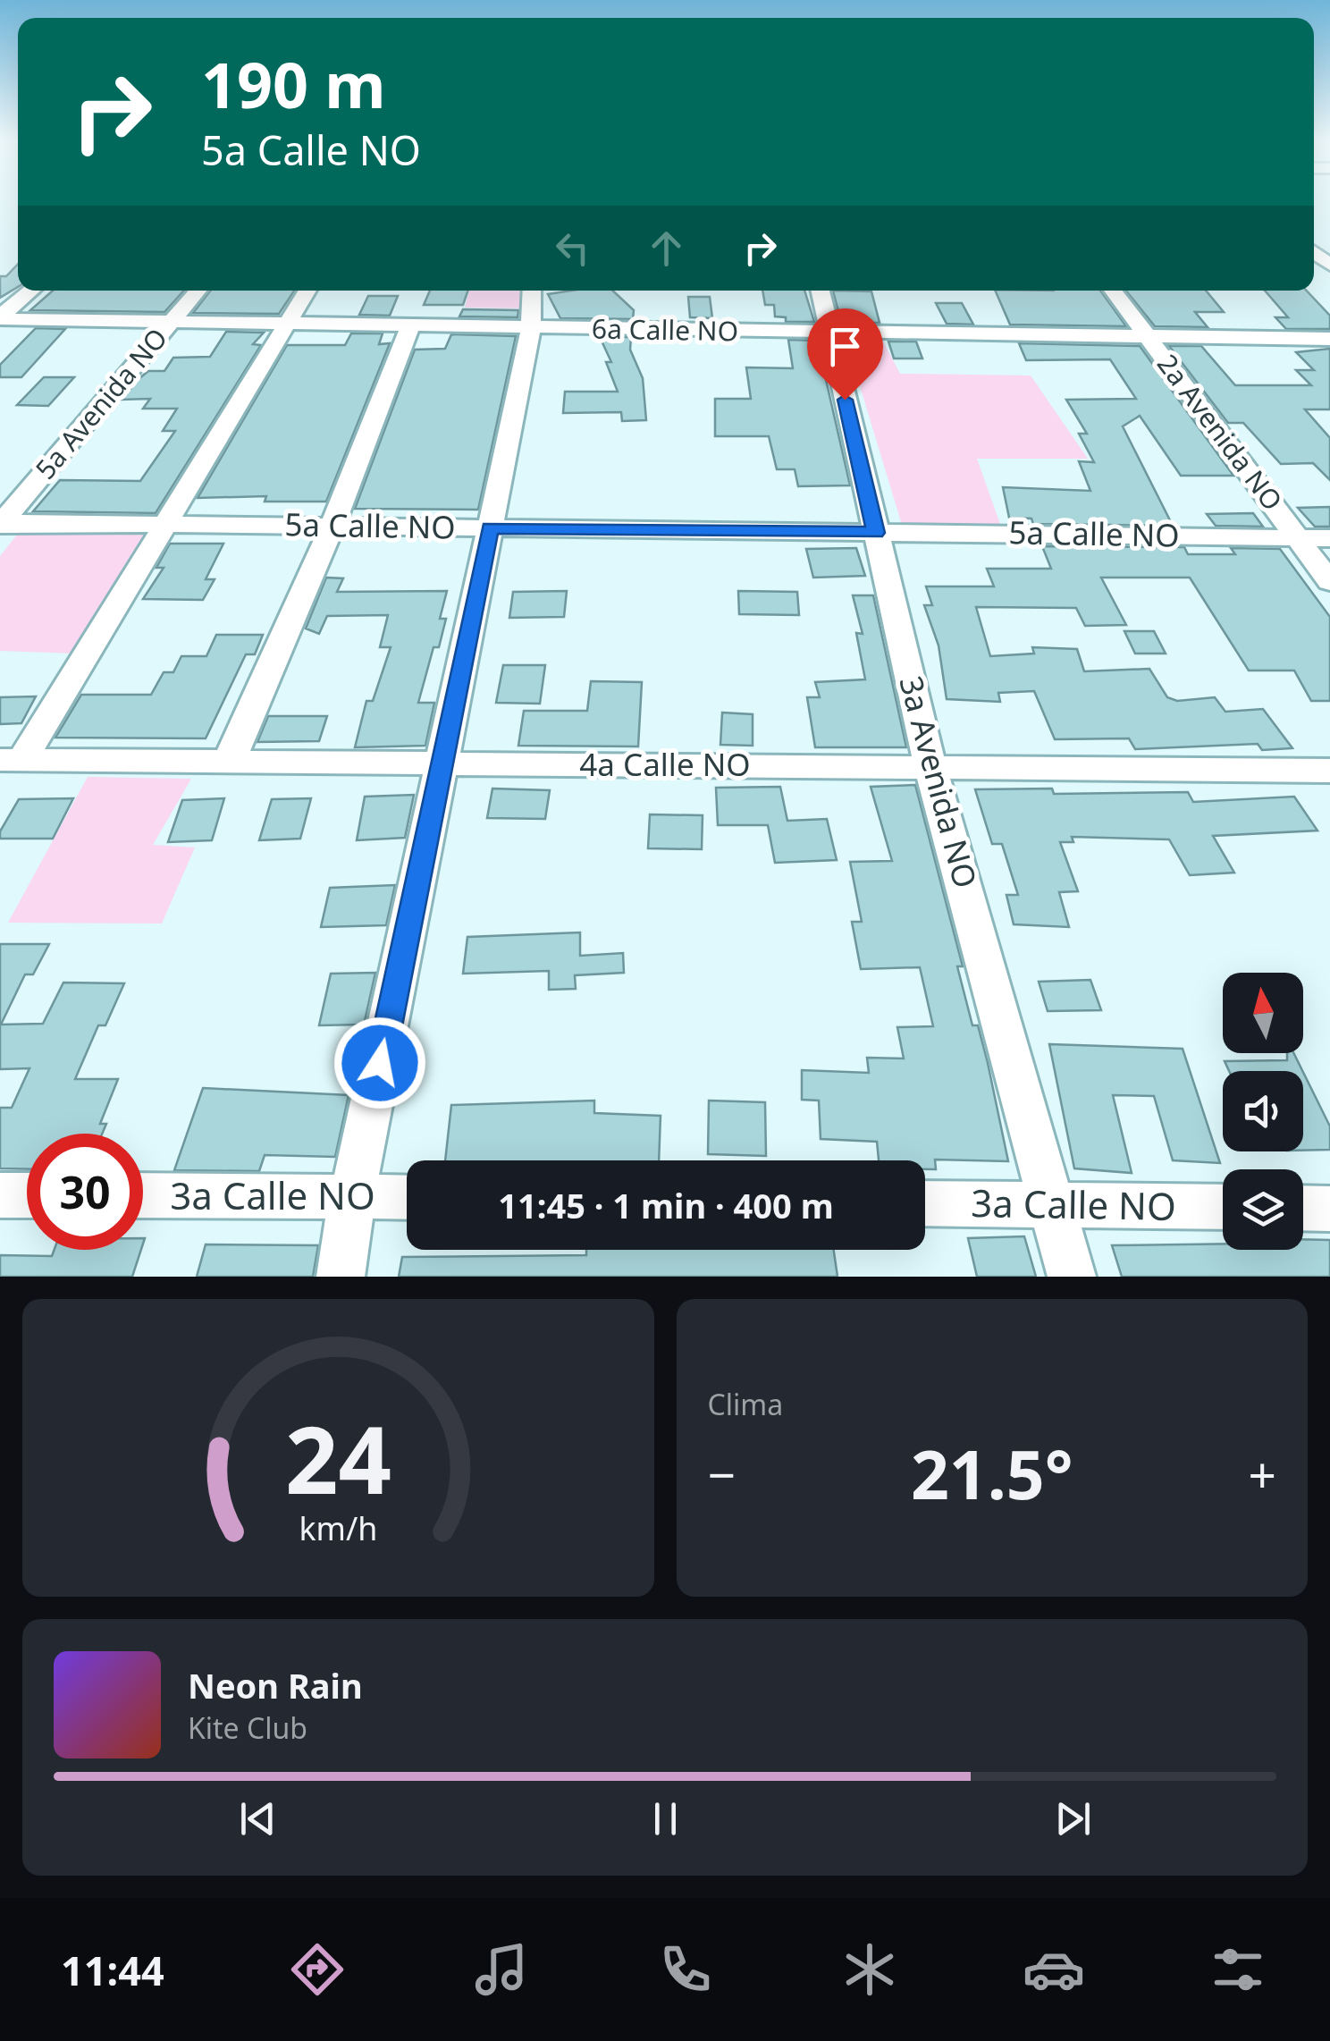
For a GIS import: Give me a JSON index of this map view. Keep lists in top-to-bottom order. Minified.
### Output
{"streets":{"street":["6a Calle NO","5a Avenida NO","2a Avenida NO","5a Calle NO","4a Calle NO","3a Avenida NO","3a Calle NO"]},"crossings":[["6a Calle NO","5a Avenida NO"],["6a Calle NO","2a Avenida NO"],["6a Calle NO","3a Avenida NO"],["5a Avenida NO","5a Calle NO"],["2a Avenida NO","5a Calle NO"],["5a Calle NO","3a Avenida NO"],["4a Calle NO","3a Avenida NO"],["3a Avenida NO","3a Calle NO"]],"north":"top","page":{"turn":["190 m","5a Calle NO"],"limit":"30","trip":"11:45 · 1 min · 400 m","tile":"Clima","heat":["−","21.5°","+"],"song":["Neon Rain","Kite Club"],"tabs":"11:44","gauge":["24","km/h"]}}
